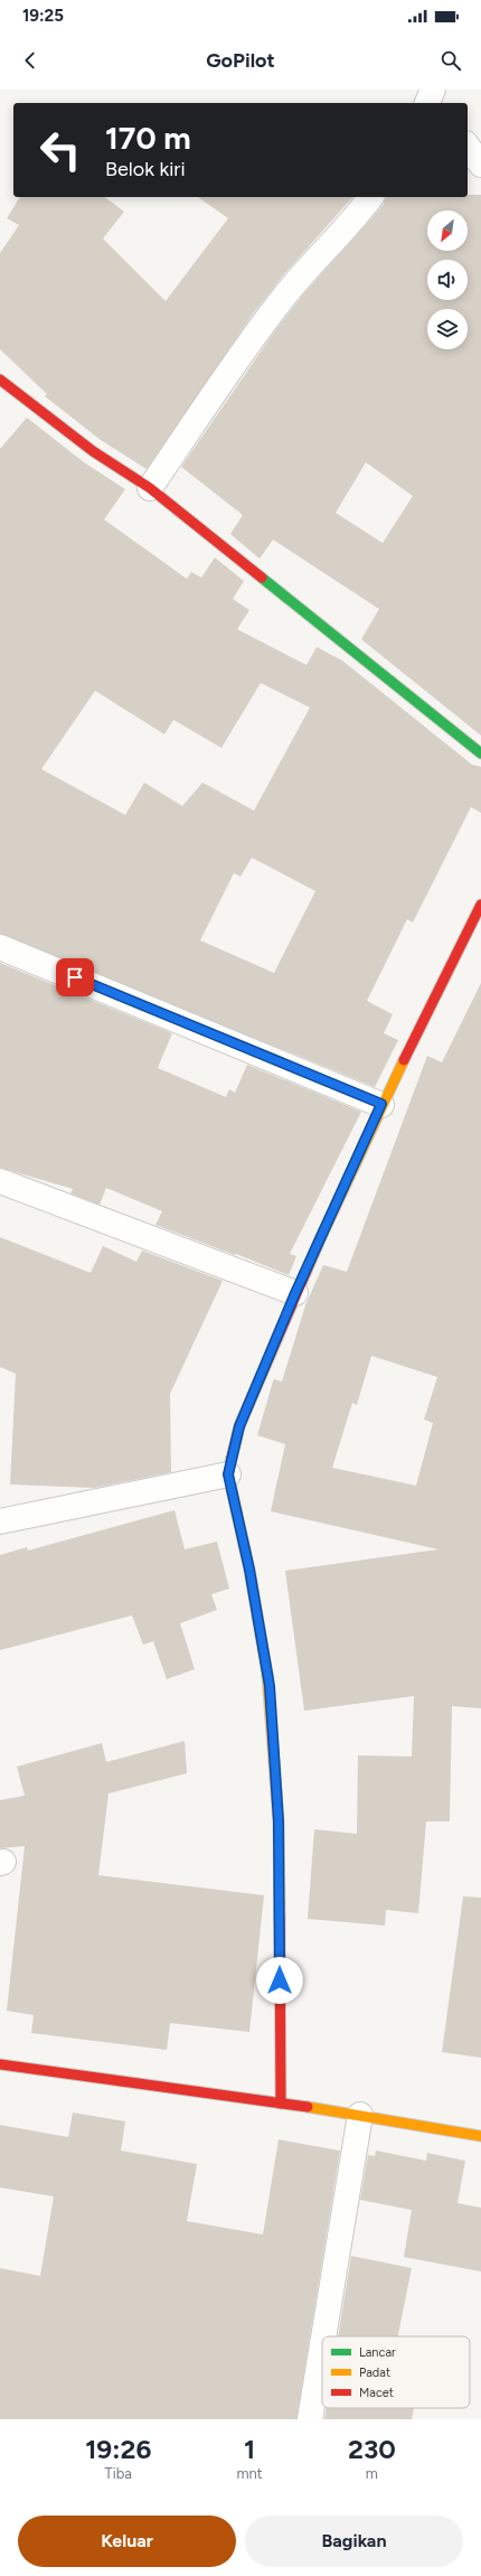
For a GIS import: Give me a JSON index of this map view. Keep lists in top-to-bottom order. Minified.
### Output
{"legend":["Lancar","Padat","Macet"],"north":"bottom left","page":{"status":"19:25","header":"GoPilot","turn":["170 m","Belok kiri"],"eta":["19:26","Tiba","1","mnt","230","m"],"buttons":["Keluar","Bagikan"]}}
